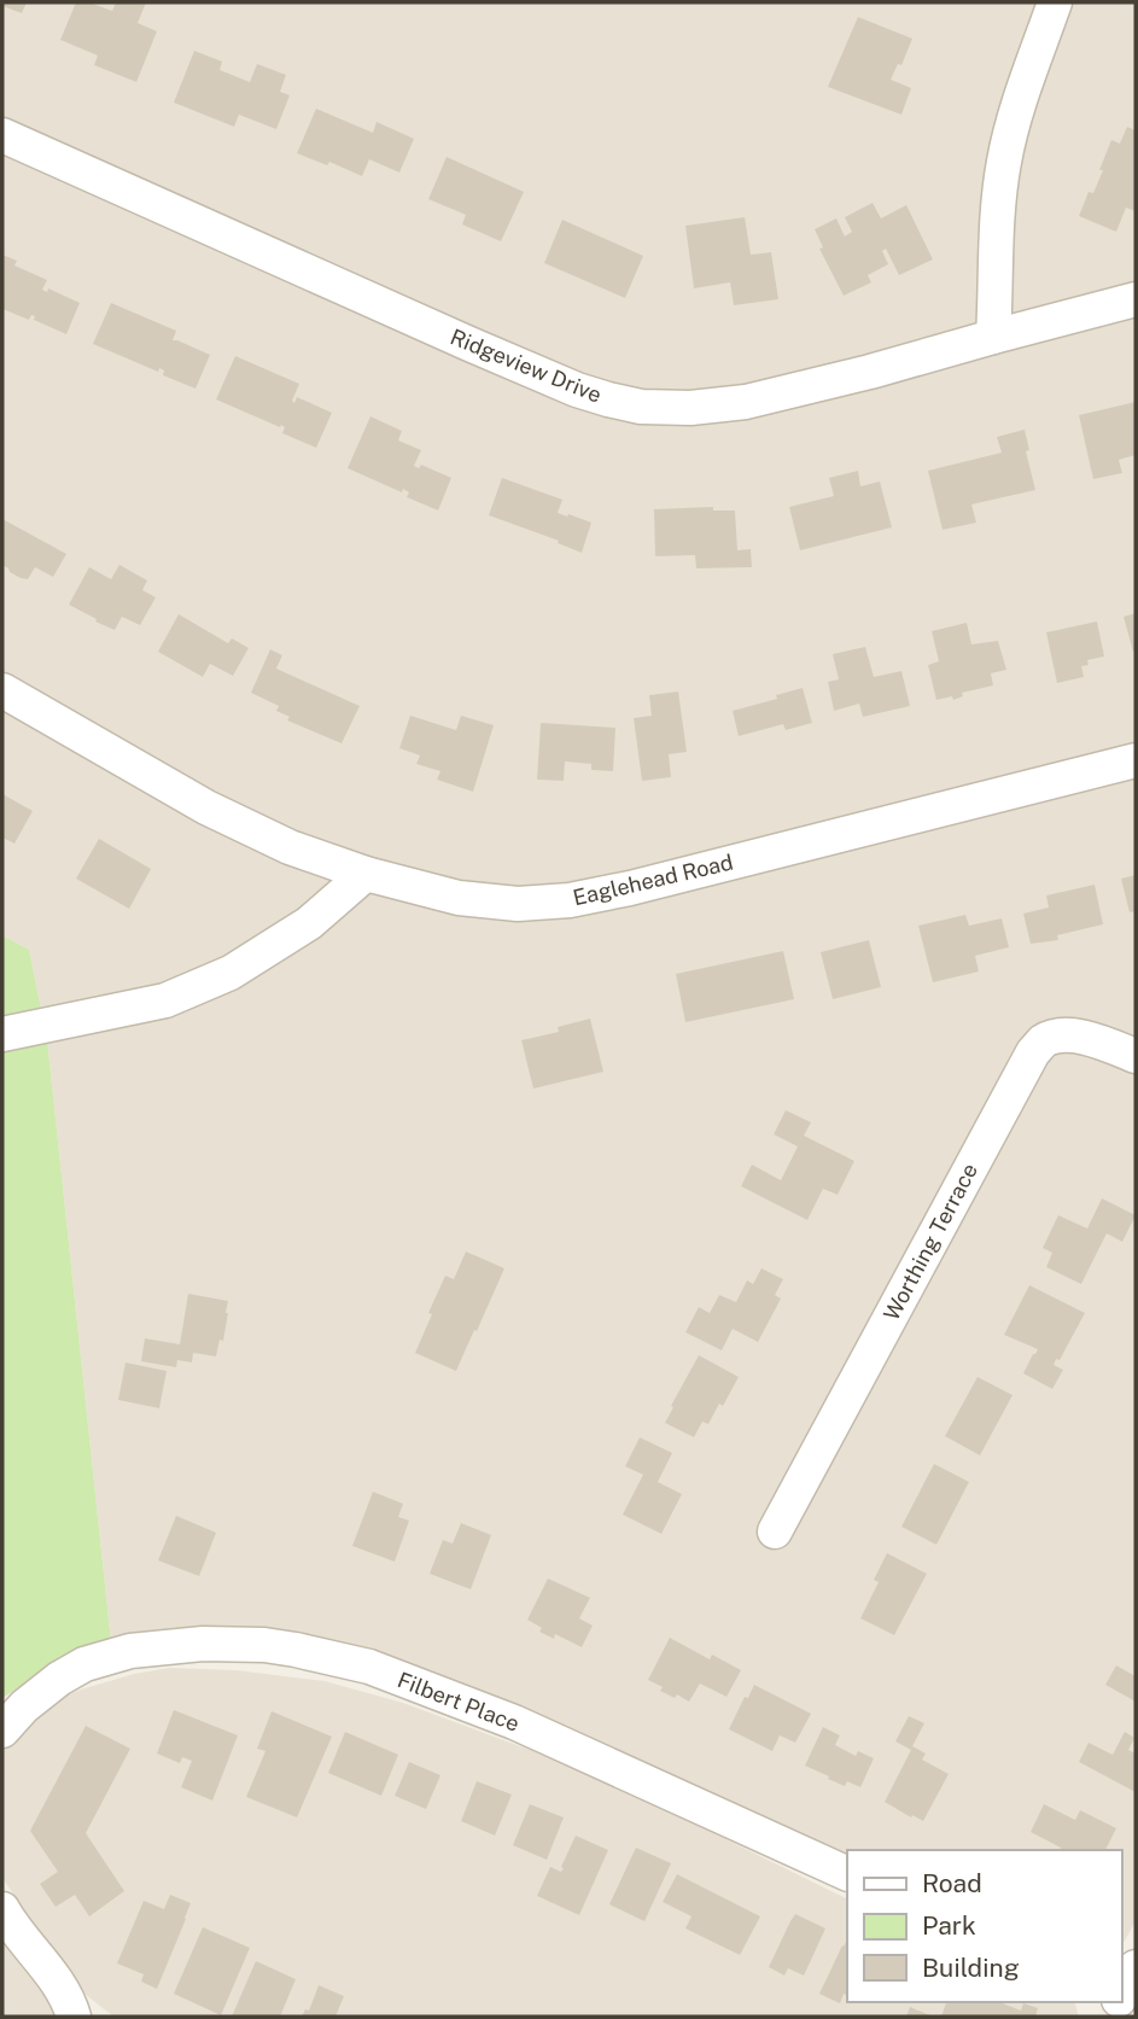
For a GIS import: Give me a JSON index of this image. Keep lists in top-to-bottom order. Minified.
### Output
{"streets":{"street":["Ridgeview Drive","Eaglehead Road","Worthing Terrace","Filbert Place"]},"legend":["Road","Park","Building"]}
